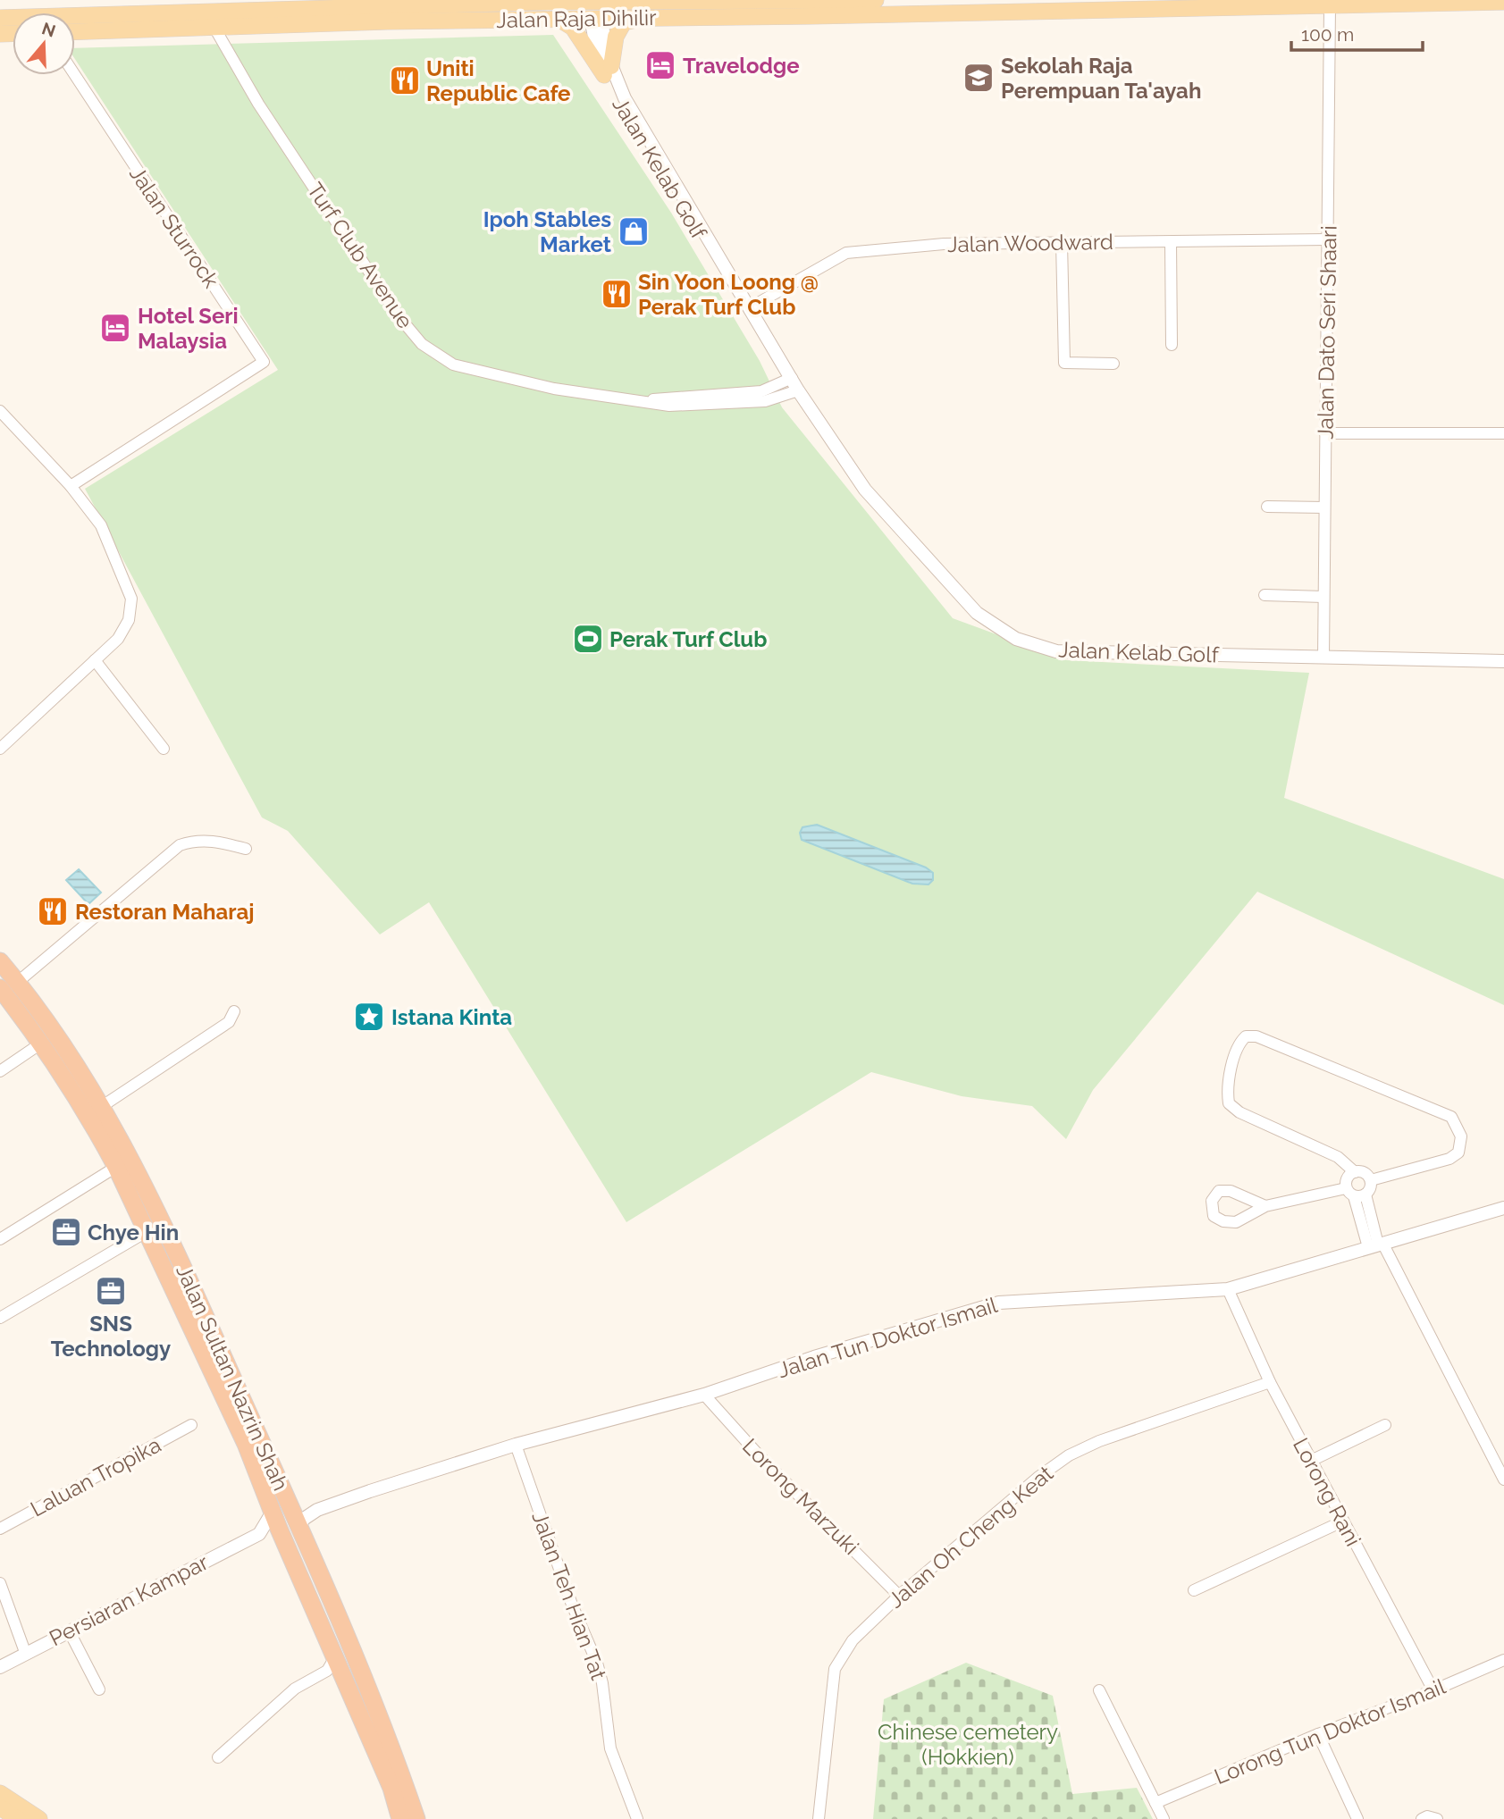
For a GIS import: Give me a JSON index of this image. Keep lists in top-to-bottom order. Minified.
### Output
{"streets":{"highway":["Jalan Sultan Nazrin Shah"],"main road":["Jalan Raja Dihilir"],"street":["Jalan Kelab Golf","Jalan Sturrock","Jalan Woodward","Turf Club Avenue","Jalan Dato Seri Shaari","Jalan Tun Doktor Ismail","Laluan Tropika","Lorong Rani","Lorong Marzuki","Jalan Oh Cheng Keat","Jalan Teh Hian Tat","Persiaran Kampar","Lorong Tun Doktor Ismail"]},"crossings":[["Jalan Raja Dihilir","Turf Club Avenue"],["Jalan Raja Dihilir","Jalan Dato Seri Shaari"],["Jalan Kelab Golf","Jalan Woodward"],["Jalan Kelab Golf","Turf Club Avenue"],["Jalan Kelab Golf","Jalan Dato Seri Shaari"],["Jalan Woodward","Jalan Dato Seri Shaari"],["Jalan Tun Doktor Ismail","Jalan Sultan Nazrin Shah"],["Jalan Tun Doktor Ismail","Lorong Rani"],["Jalan Tun Doktor Ismail","Lorong Marzuki"],["Jalan Tun Doktor Ismail","Jalan Teh Hian Tat"],["Lorong Rani","Jalan Oh Cheng Keat"],["Lorong Rani","Lorong Tun Doktor Ismail"],["Lorong Marzuki","Jalan Oh Cheng Keat"]],"parks":["Chinese cemetery (Hokkien)"],"places":{"hotel":["Travelodge","Hotel Seri Malaysia"],"school or university":["Sekolah Raja Perempuan Ta'ayah"],"restaurant":["Uniti Republic Cafe","Sin Yoon Loong @ Perak Turf Club","Restoran Maharaj"],"shop":["Ipoh Stables Market"],"sports":["Perak Turf Club"],"place":["Istana Kinta"],"office":["Chye Hin","SNS Technology"]},"scale_bar":"100 m","north":"top"}
